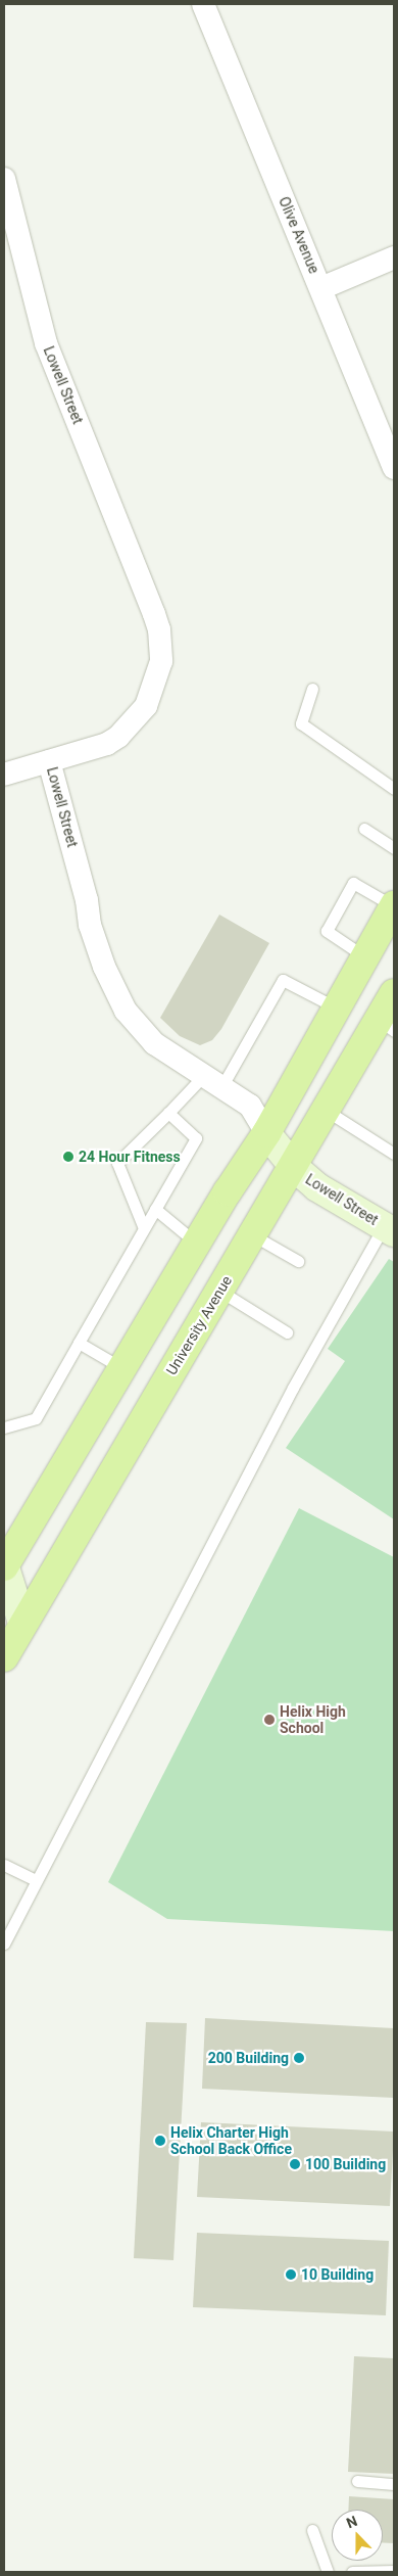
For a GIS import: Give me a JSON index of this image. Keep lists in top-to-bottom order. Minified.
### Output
{"streets":{"main road":["University Avenue"],"street":["Olive Avenue","Lowell Street"]},"crossings":[["Lowell Street","University Avenue"]],"places":["24 Hour Fitness","Helix High School","200 Building","Helix Charter High School Back Office","100 Building","10 Building"],"north":"top"}
